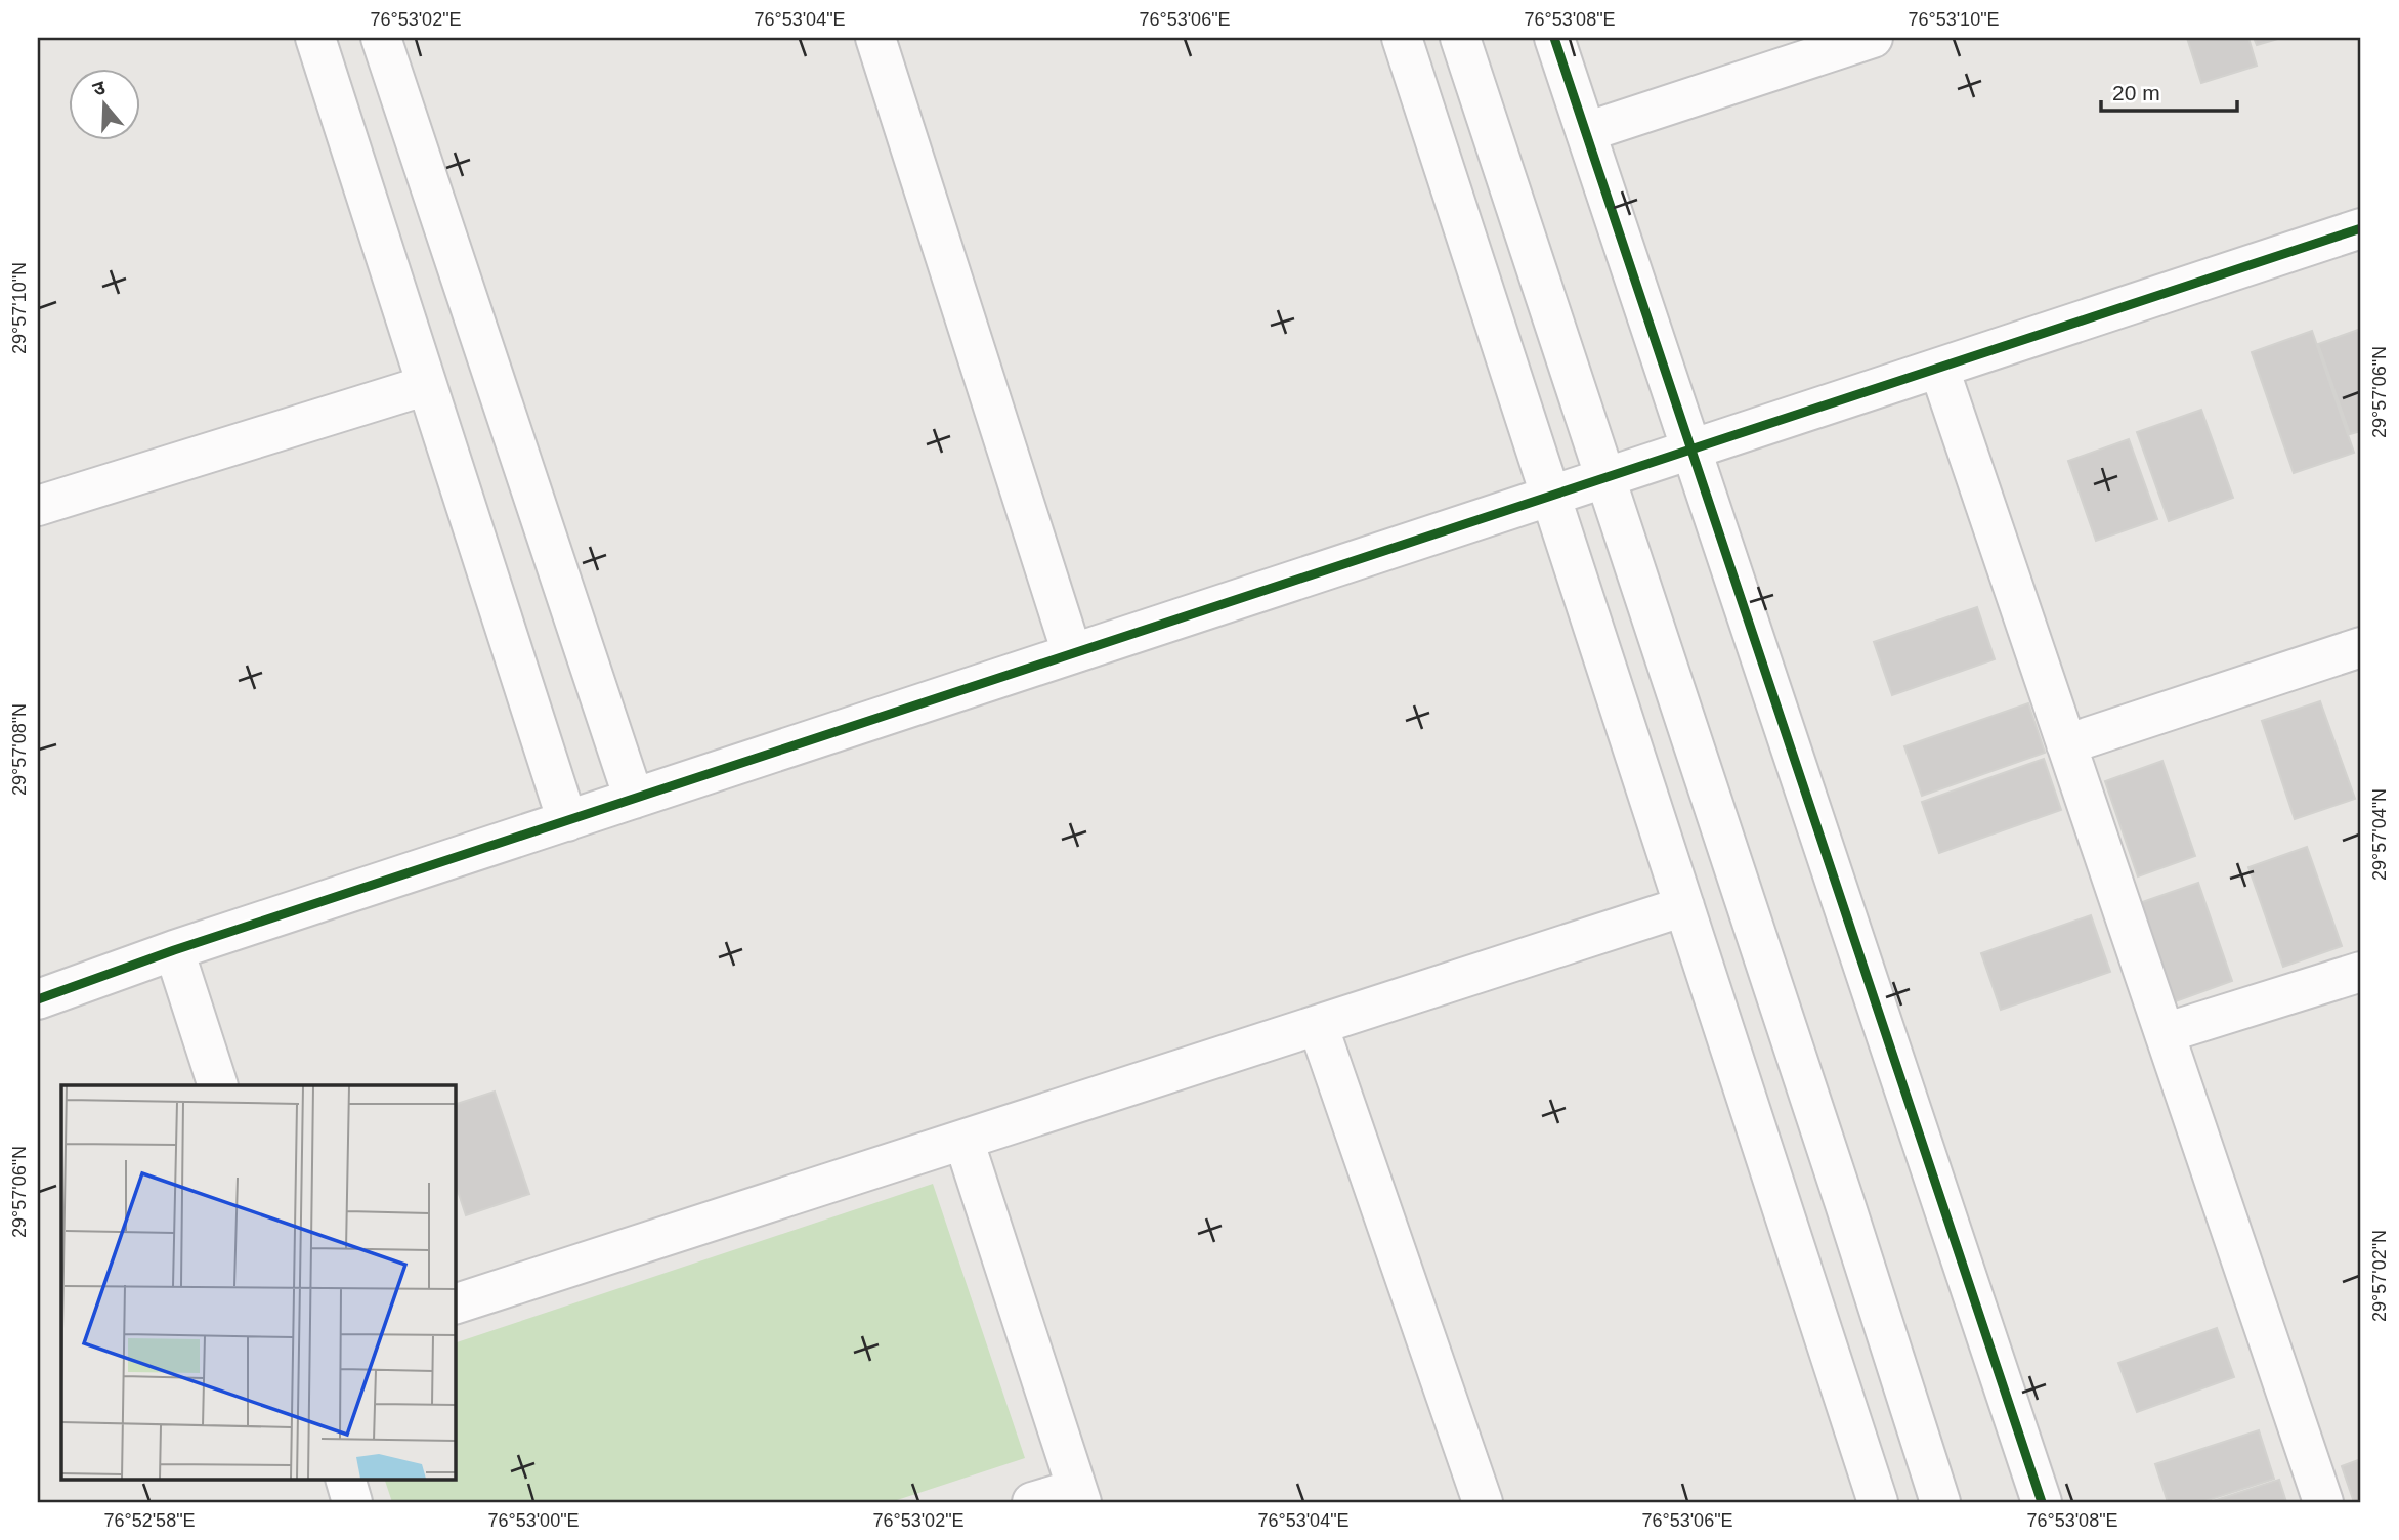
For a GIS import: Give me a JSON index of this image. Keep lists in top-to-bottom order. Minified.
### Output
{"scale_bar":"20 m","north":"top","coordinates":["76°53'02\"E","76°53'04\"E","76°53'06\"E","76°53'08\"E","76°53'10\"E","29°57'10\"N","29°57'06\"N","29°57'08\"N","29°57'04\"N","29°57'02\"N","76°52'58\"E","76°53'00\"E"]}
